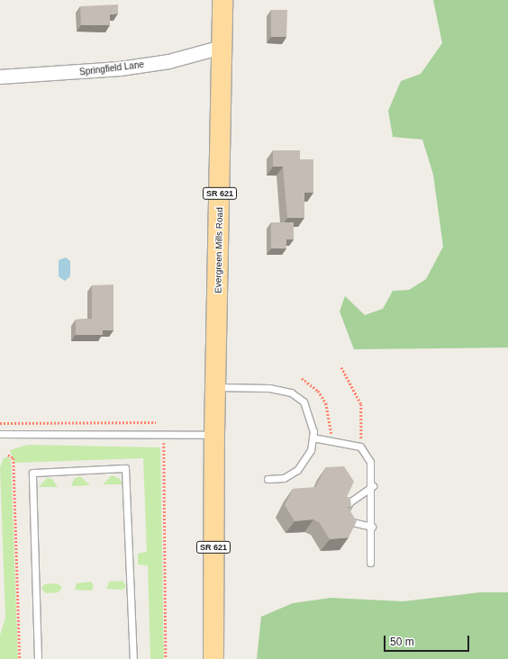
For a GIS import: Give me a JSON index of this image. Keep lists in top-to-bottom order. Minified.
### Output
{"streets":{"main road":["SR 621","Evergreen Mills Road"],"street":["Springfield Lane"]},"crossings":[["Springfield Lane","Evergreen Mills Road"],["SR 621","Evergreen Mills Road"]],"scale_bar":"50 m"}
